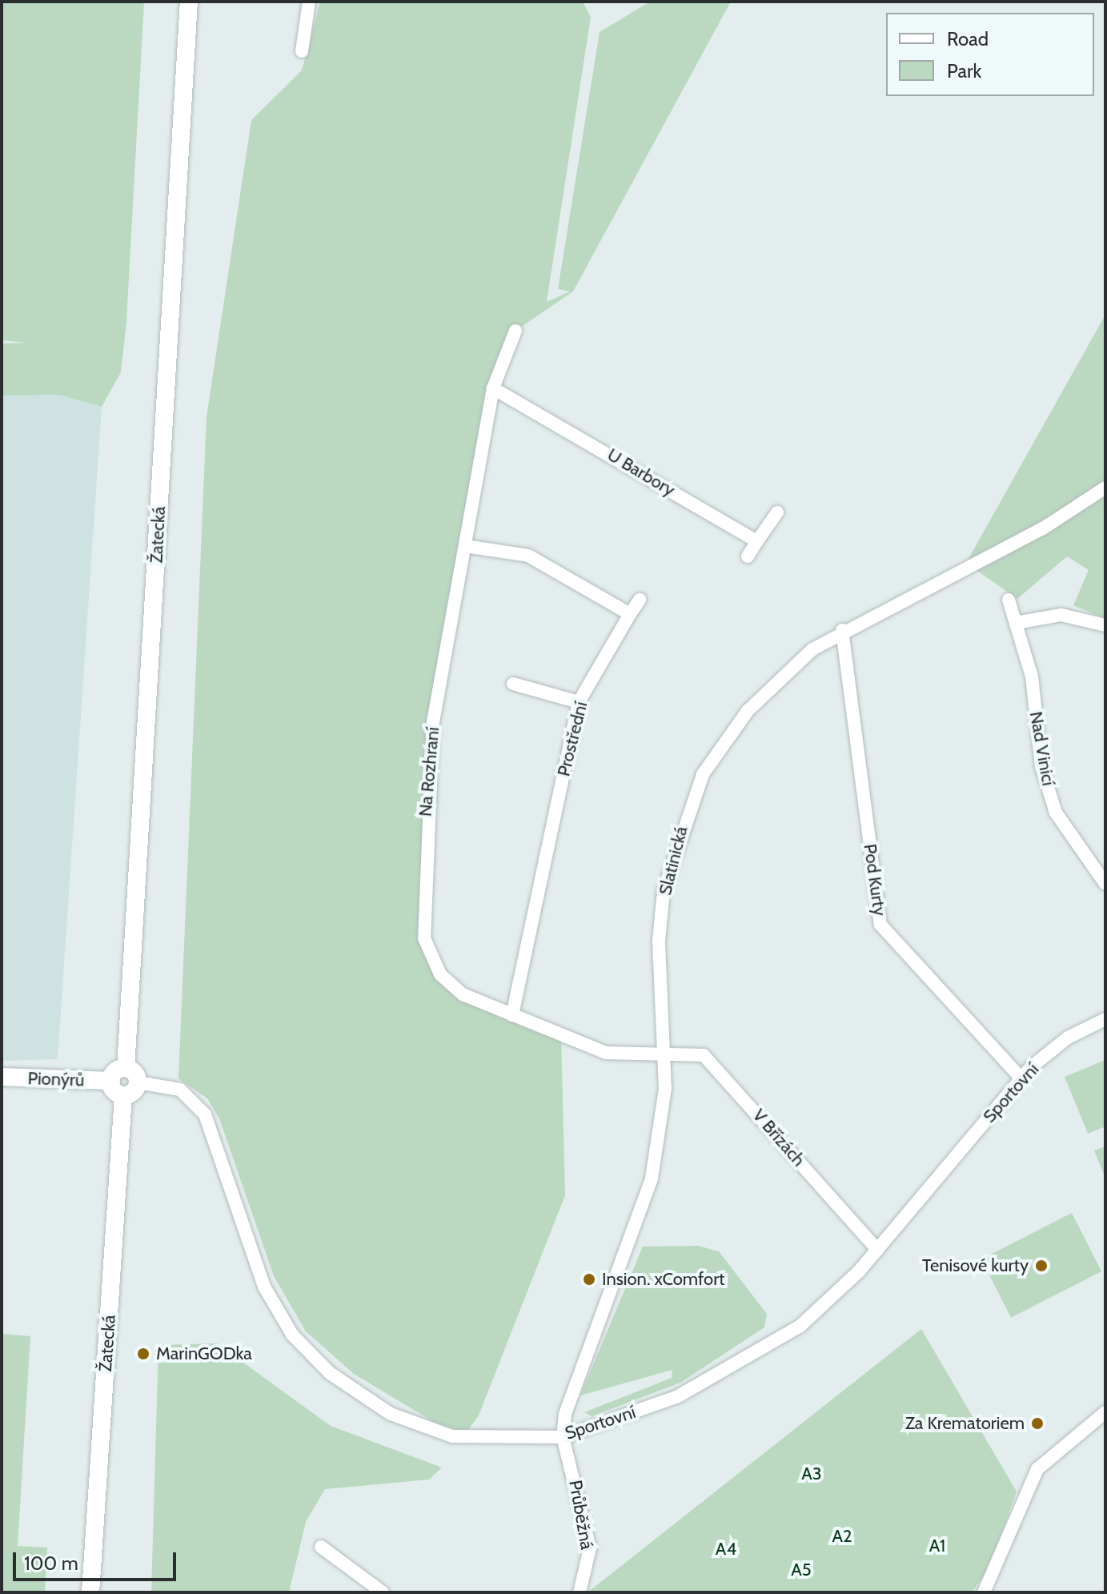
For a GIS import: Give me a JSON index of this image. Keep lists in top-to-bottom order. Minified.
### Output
{"streets":{"street":["U Barbory","Žatecká","Prostřední","Nad Vinicí","Na Rozhraní","Slatinická","Pod Kurty","Pionýrů","Sportovní","V Břízách","Průběžná"]},"crossings":[["U Barbory","Na Rozhraní"],["Prostřední","Na Rozhraní"],["Na Rozhraní","Slatinická"],["Na Rozhraní","V Břízách"],["Slatinická","Pod Kurty"],["Slatinická","Sportovní"],["Slatinická","V Břízách"],["Slatinická","Průběžná"],["Pod Kurty","Sportovní"],["Sportovní","V Břízách"],["Sportovní","Průběžná"]],"parks":["A3","A2","A1","A4","A5"],"places":["Tenisové kurty","Insion. xComfort","MarinGODka","Za Krematoriem"],"legend":["Road","Park"],"scale_bar":"100 m"}
